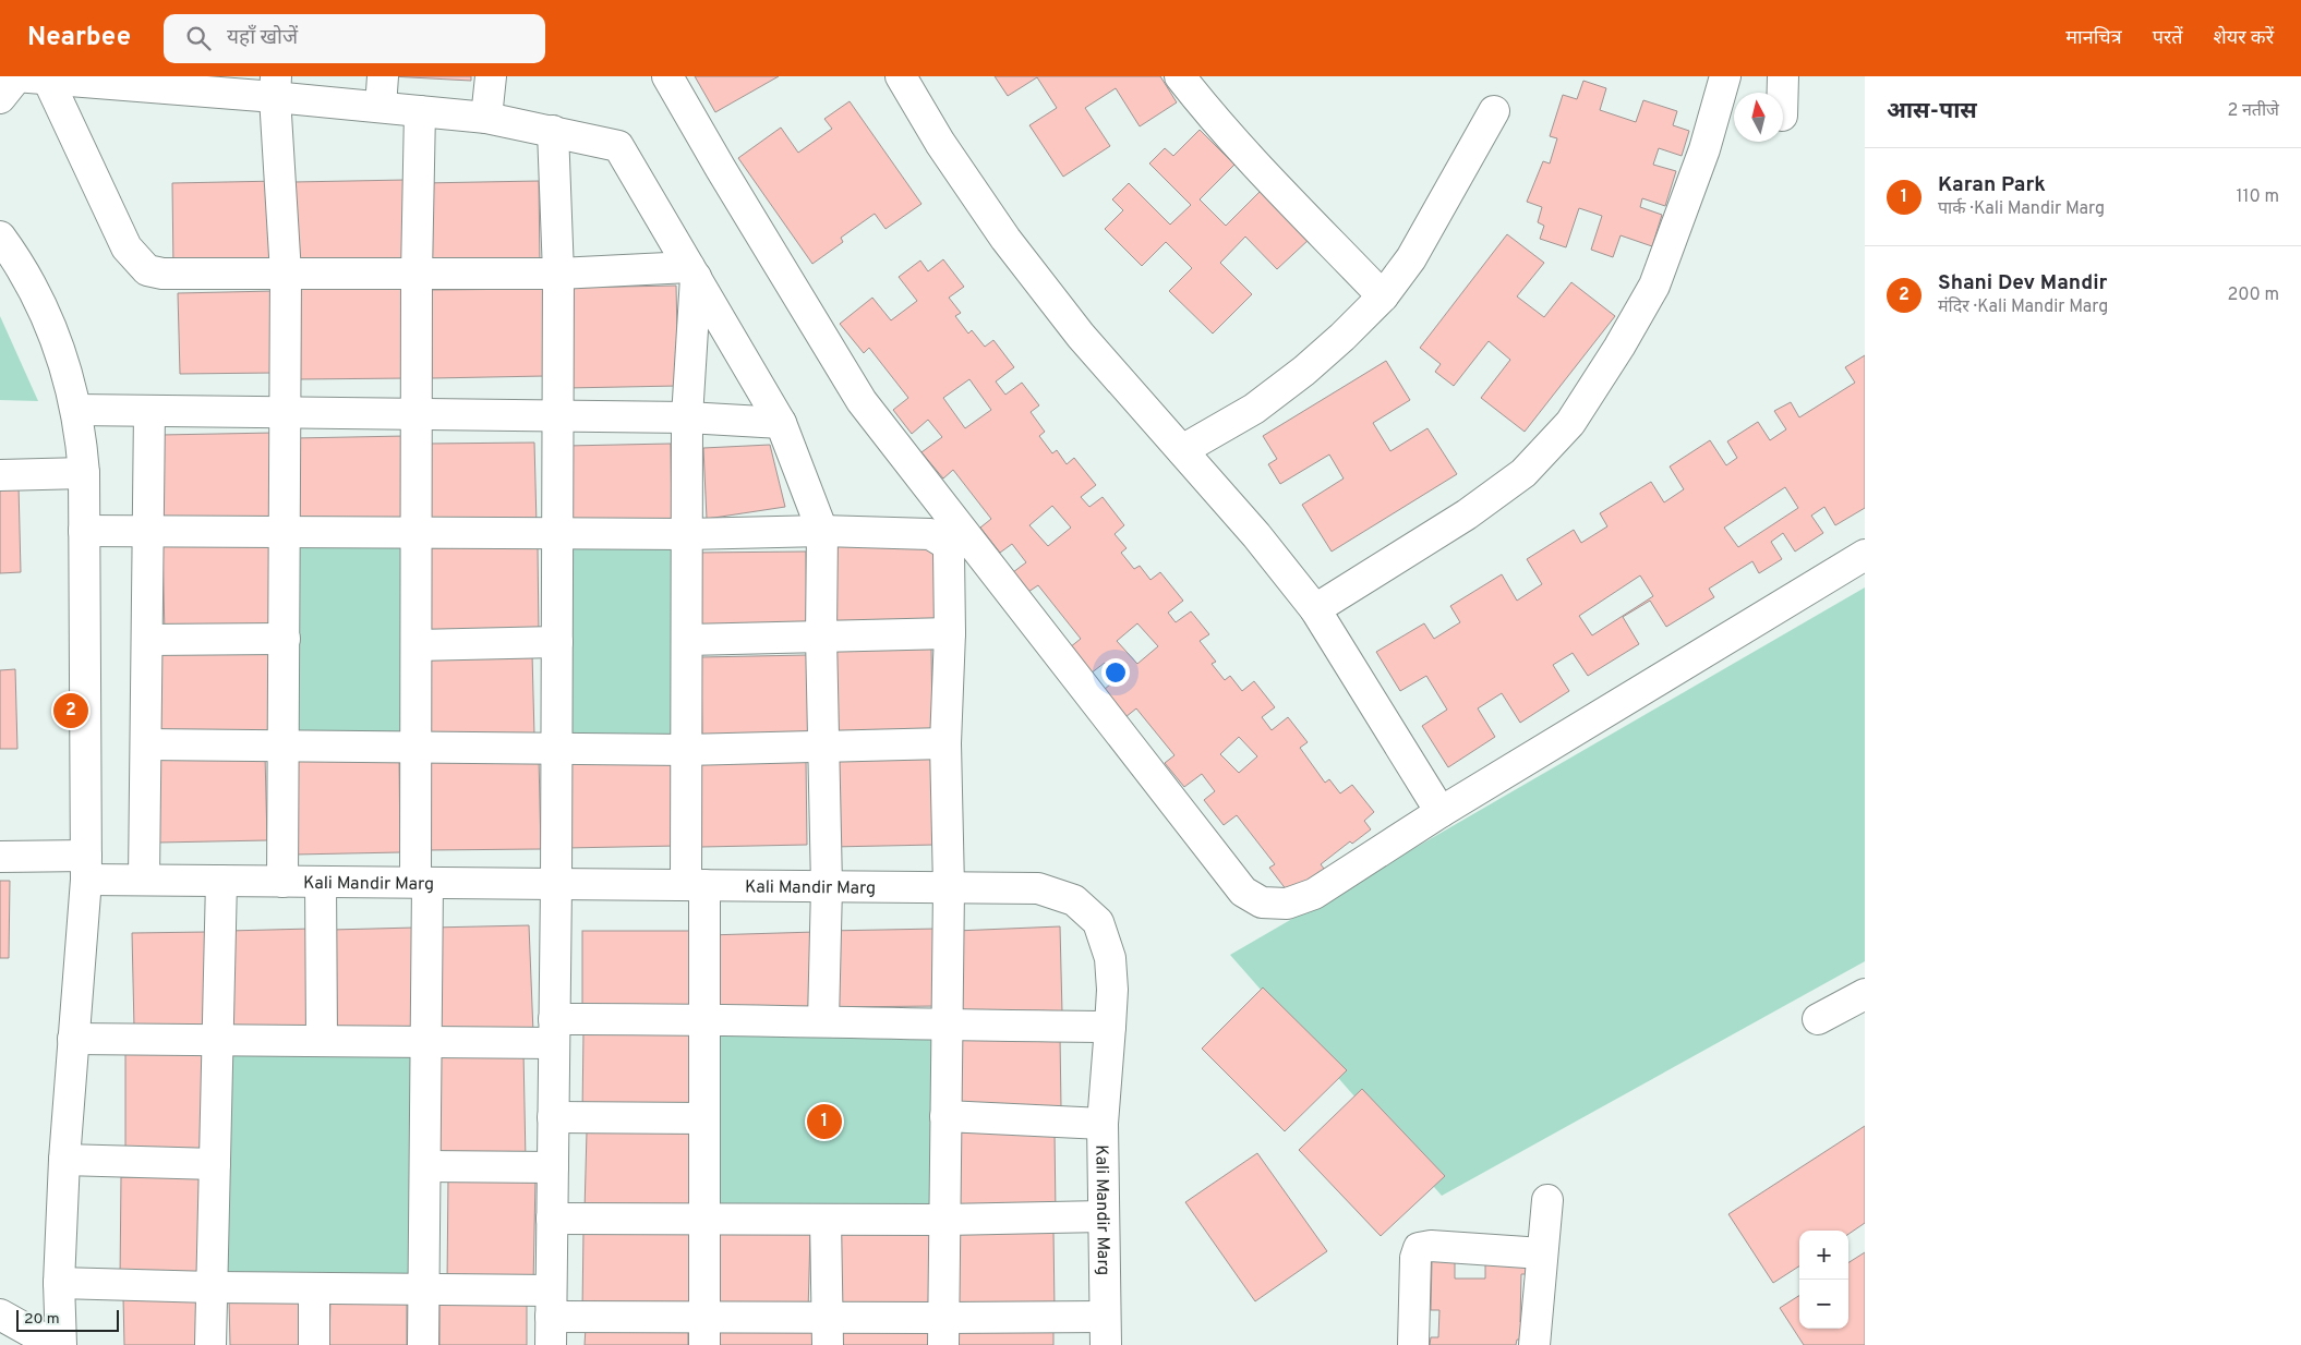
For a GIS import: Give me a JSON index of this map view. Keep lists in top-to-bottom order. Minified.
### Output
{"streets":{"street":["Kali Mandir Marg"]},"scale_bar":"20 m","north":"top","page":{"header":"Nearbee","search":"यहाँ खोजें","nav":["मानचित्र","परतें","शेयर करें"],"heading":["आस-पास","2 नतीजे"],"list":[{"mark":"1","name":"Karan Park","note":"पार्क · Kali Mandir Marg","value":"110 m"},{"mark":"2","name":"Shani Dev Mandir","note":"मंदिर · Kali Mandir Marg","value":"200 m"}],"pins":["2","1"],"map_buttons":["+","−"],"scale":"20 m"}}
